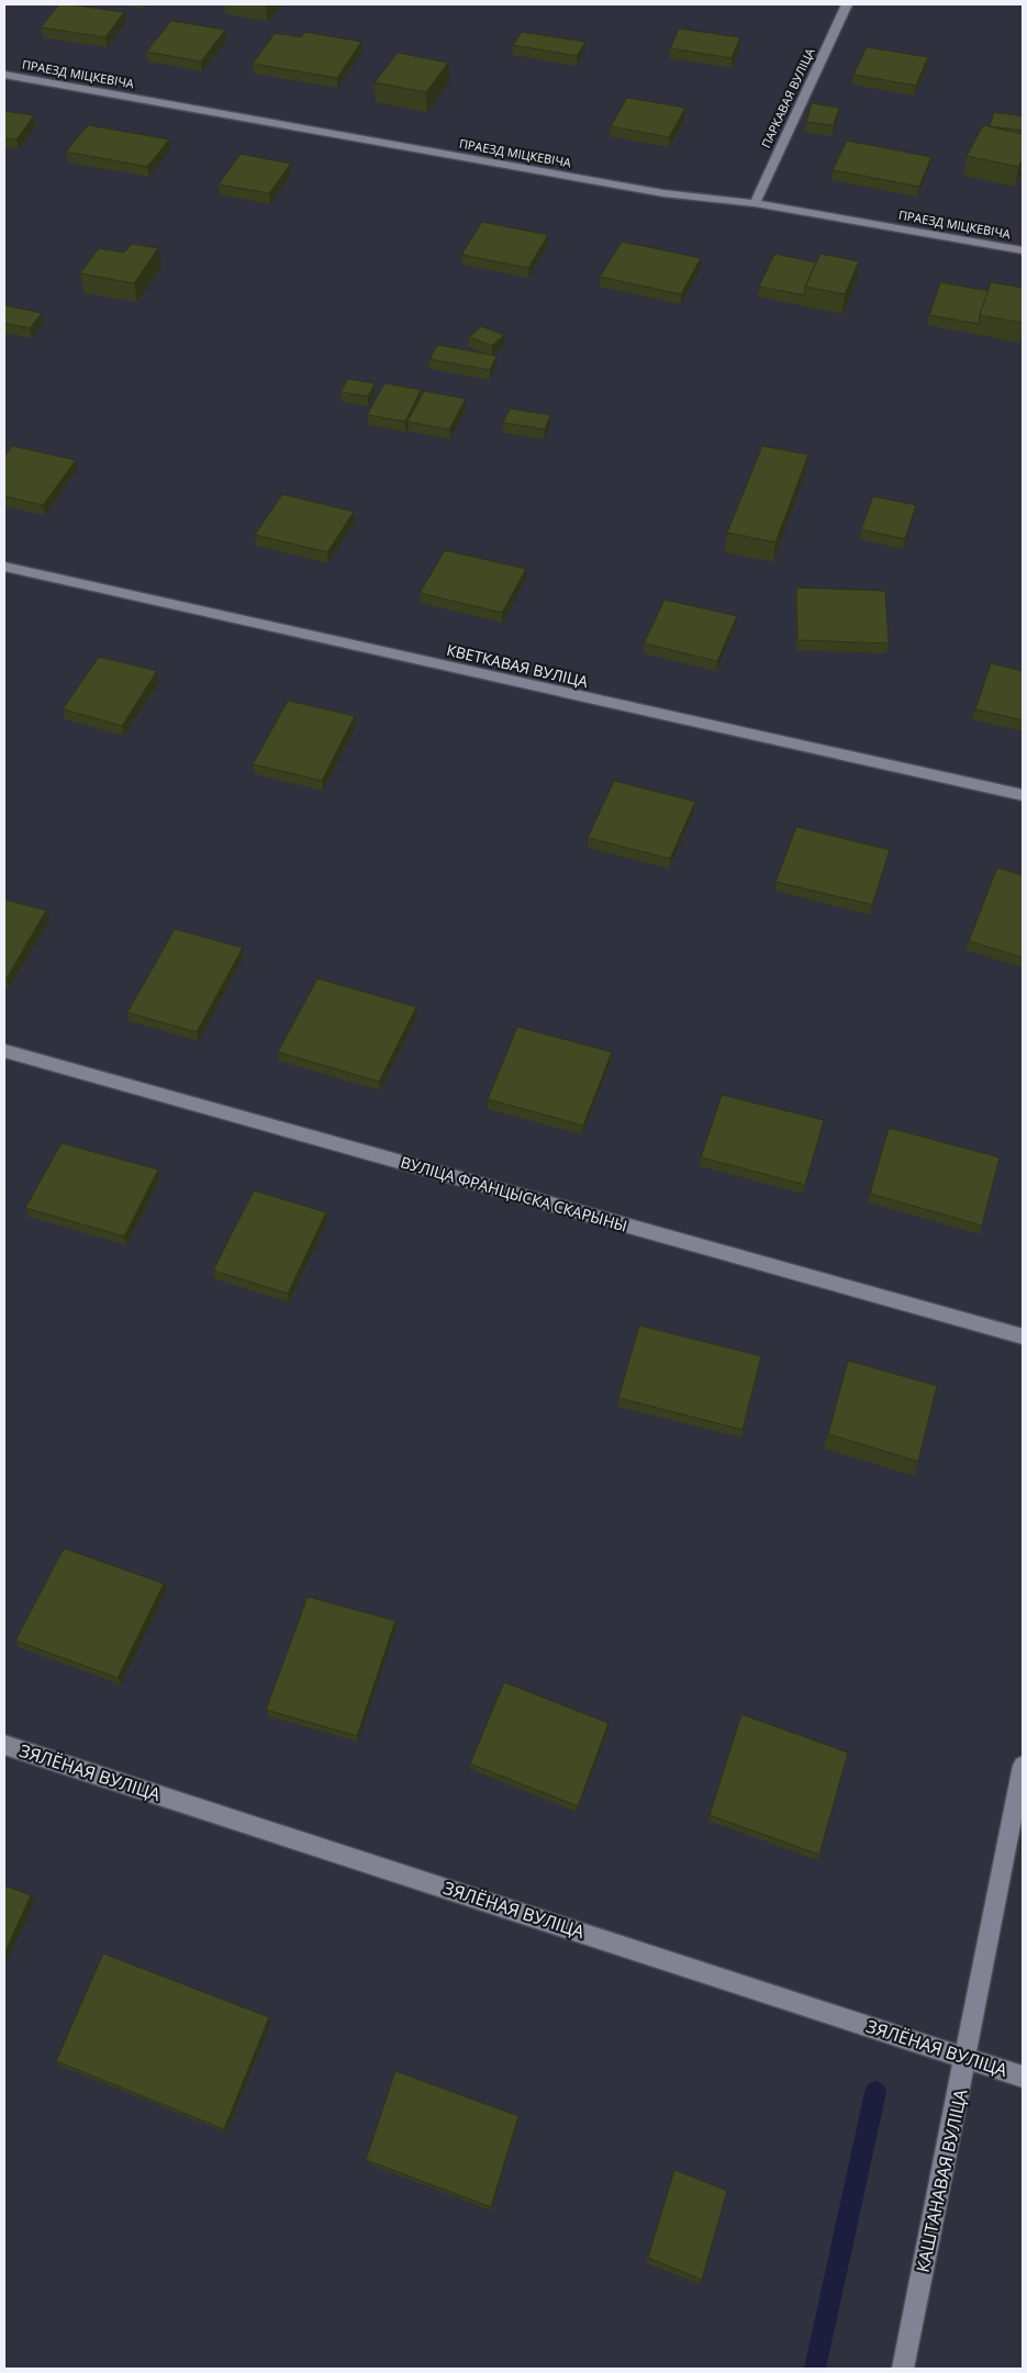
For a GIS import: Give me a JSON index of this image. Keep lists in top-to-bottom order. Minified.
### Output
{"streets":{"street":["ПРАЕЗД МІЦКЕВІЧА","ПАРКАВАЯ ВУЛІЦА","КВЕТКАВАЯ ВУЛІЦА","ВУЛІЦА ФРАНЦЫСКА СКАРЫНЫ","ЗЯЛЁНАЯ ВУЛІЦА","КАШТАНАВАЯ ВУЛІЦА"]},"crossings":[["ПРАЕЗД МІЦКЕВІЧА","ПАРКАВАЯ ВУЛІЦА"],["ЗЯЛЁНАЯ ВУЛІЦА","КАШТАНАВАЯ ВУЛІЦА"]]}
